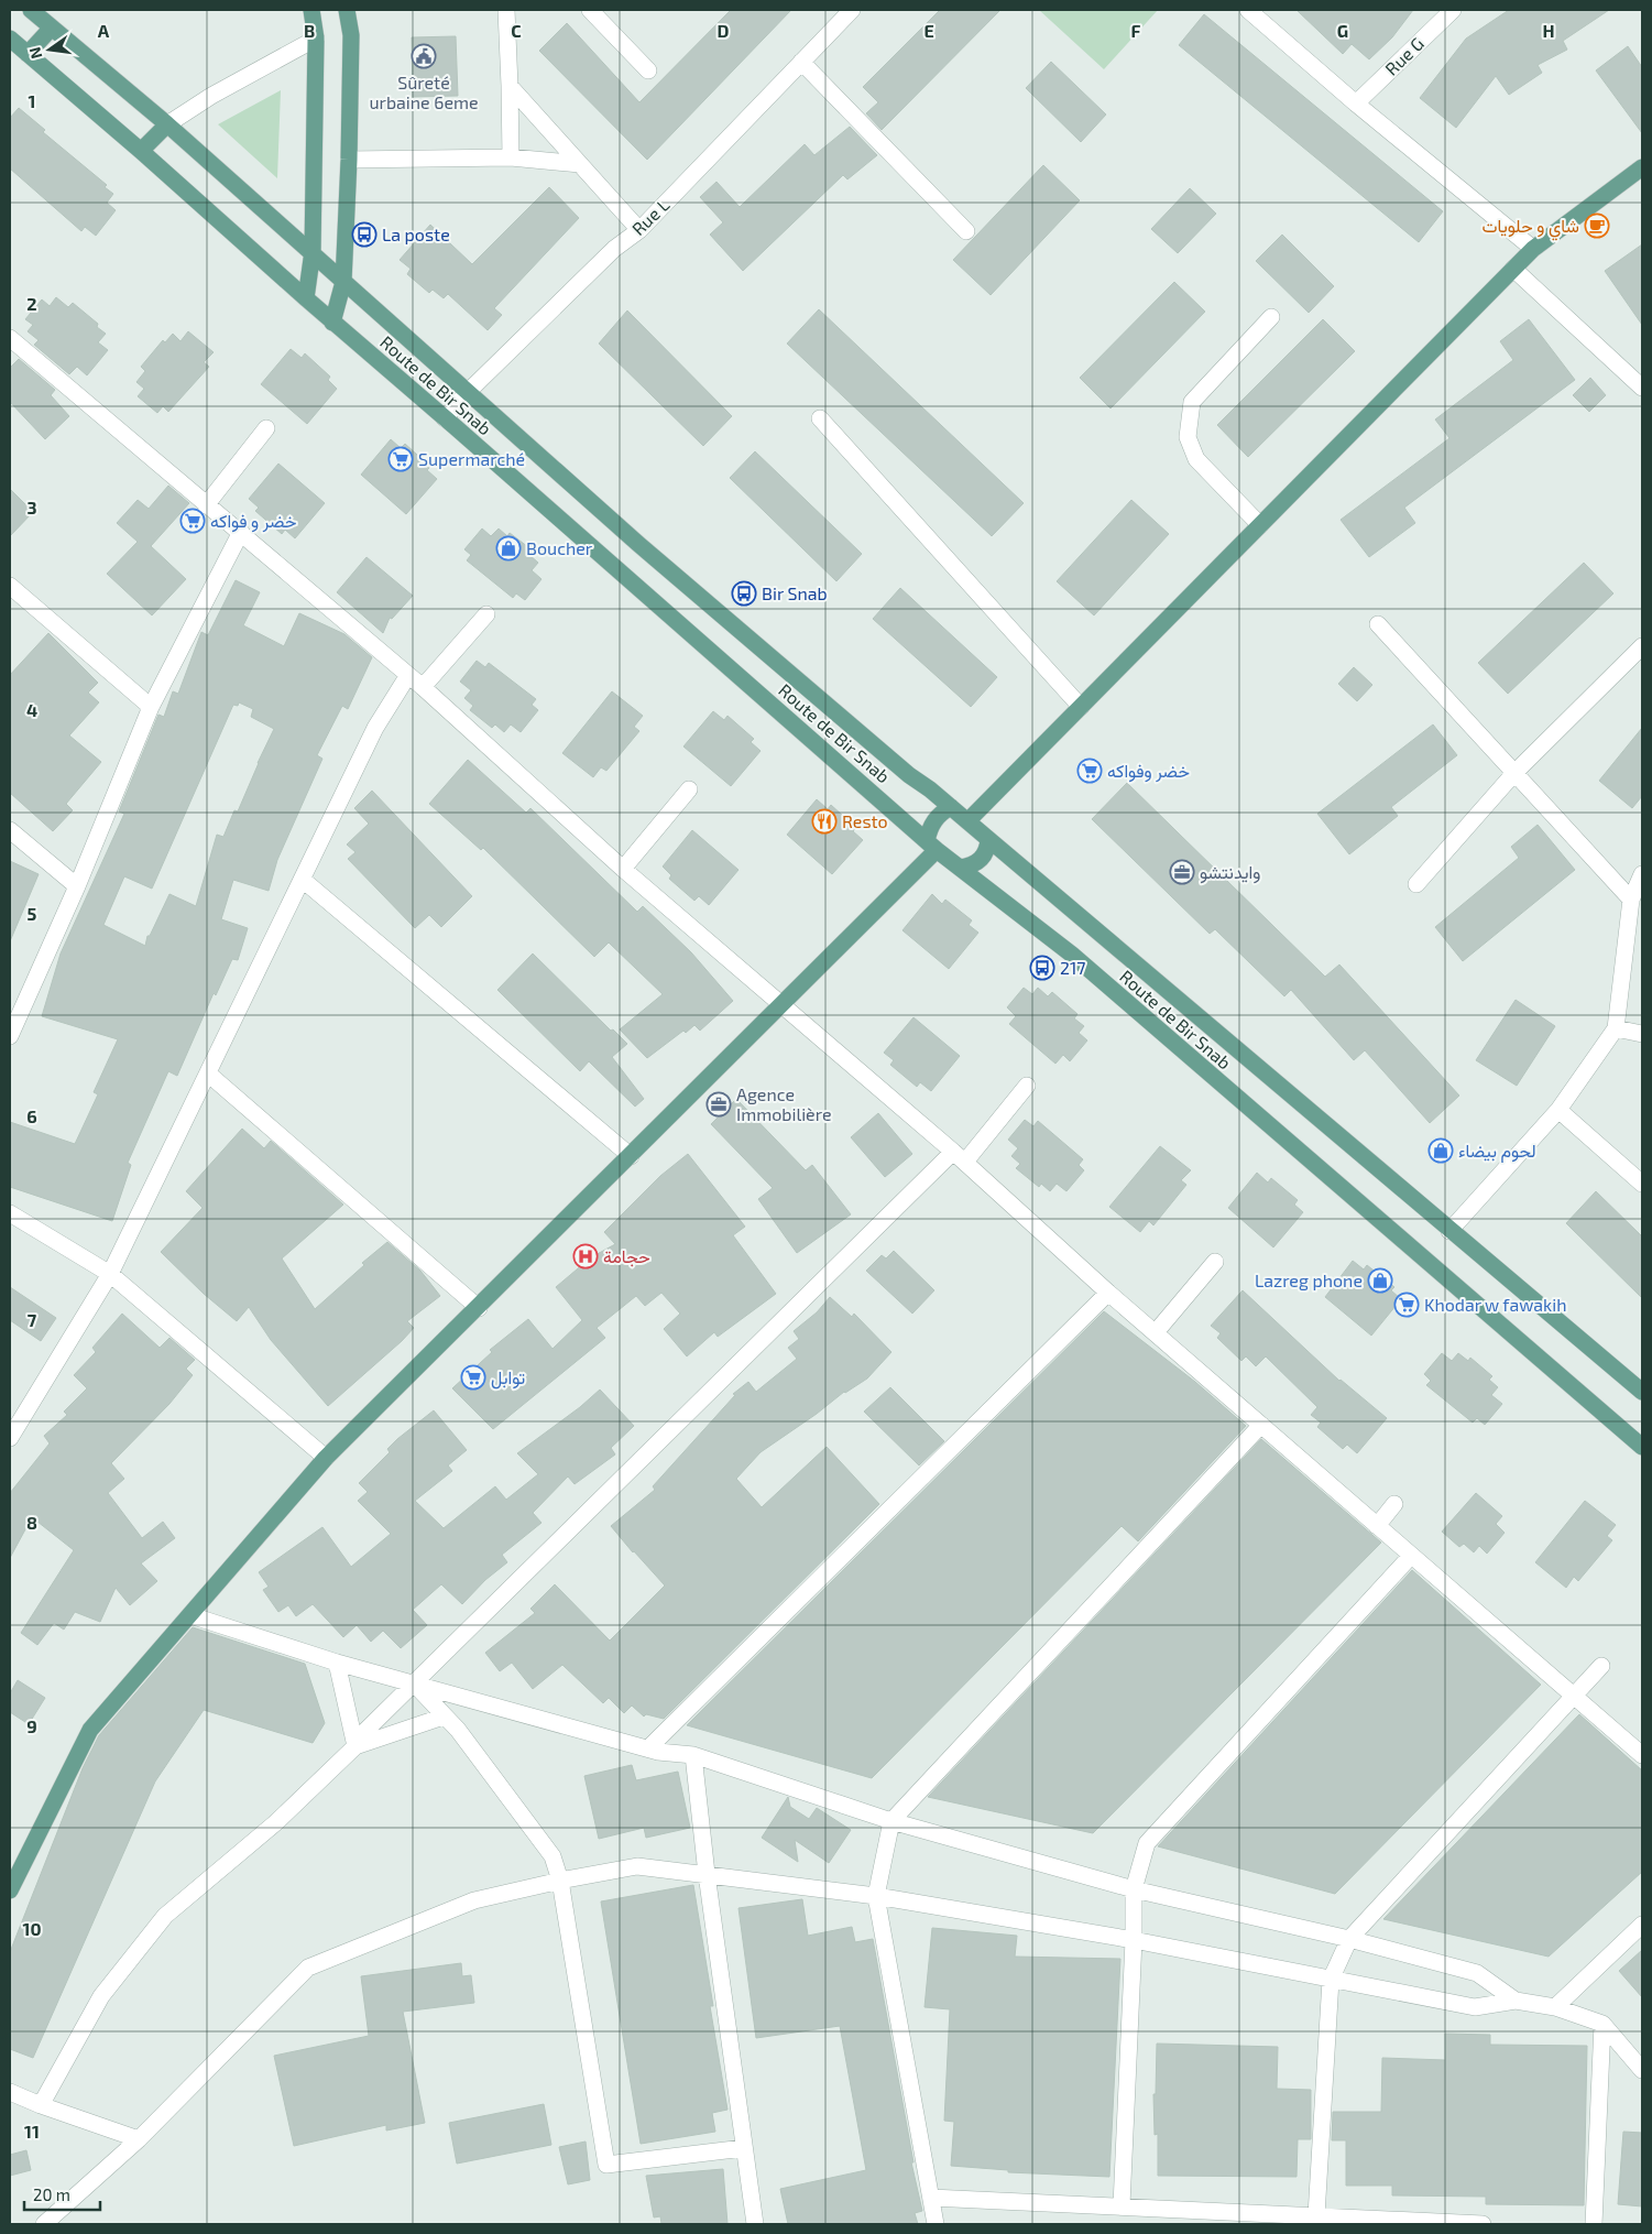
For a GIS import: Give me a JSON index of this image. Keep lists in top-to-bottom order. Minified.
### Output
{"streets":{"main road":["Route de Bir Snab"],"street":["Rue G","Rue L"]},"crossings":[["Rue L","Route de Bir Snab"]],"places":{"public building":["Sûreté urbaine 6eme"],"cafe":["شاي و حلويات"],"bus stop":["La poste","Bir Snab","217"],"supermarket":["Supermarché","خضر و فواكه","خضر وفواكه","Khodar w fawakih","توابل"],"shop":["Boucher","لحوم بيضاء","Lazreg phone"],"restaurant":["Resto"],"office":["وايدنتشو","Agence Immobilière"],"hospital":["حجامة"]},"scale_bar":"20 m","north":"left","grid":{"columns":["A","B","C","D","E","F","G","H"],"rows":["1","2","3","4","5","6","7","8","9","10","11"]}}
